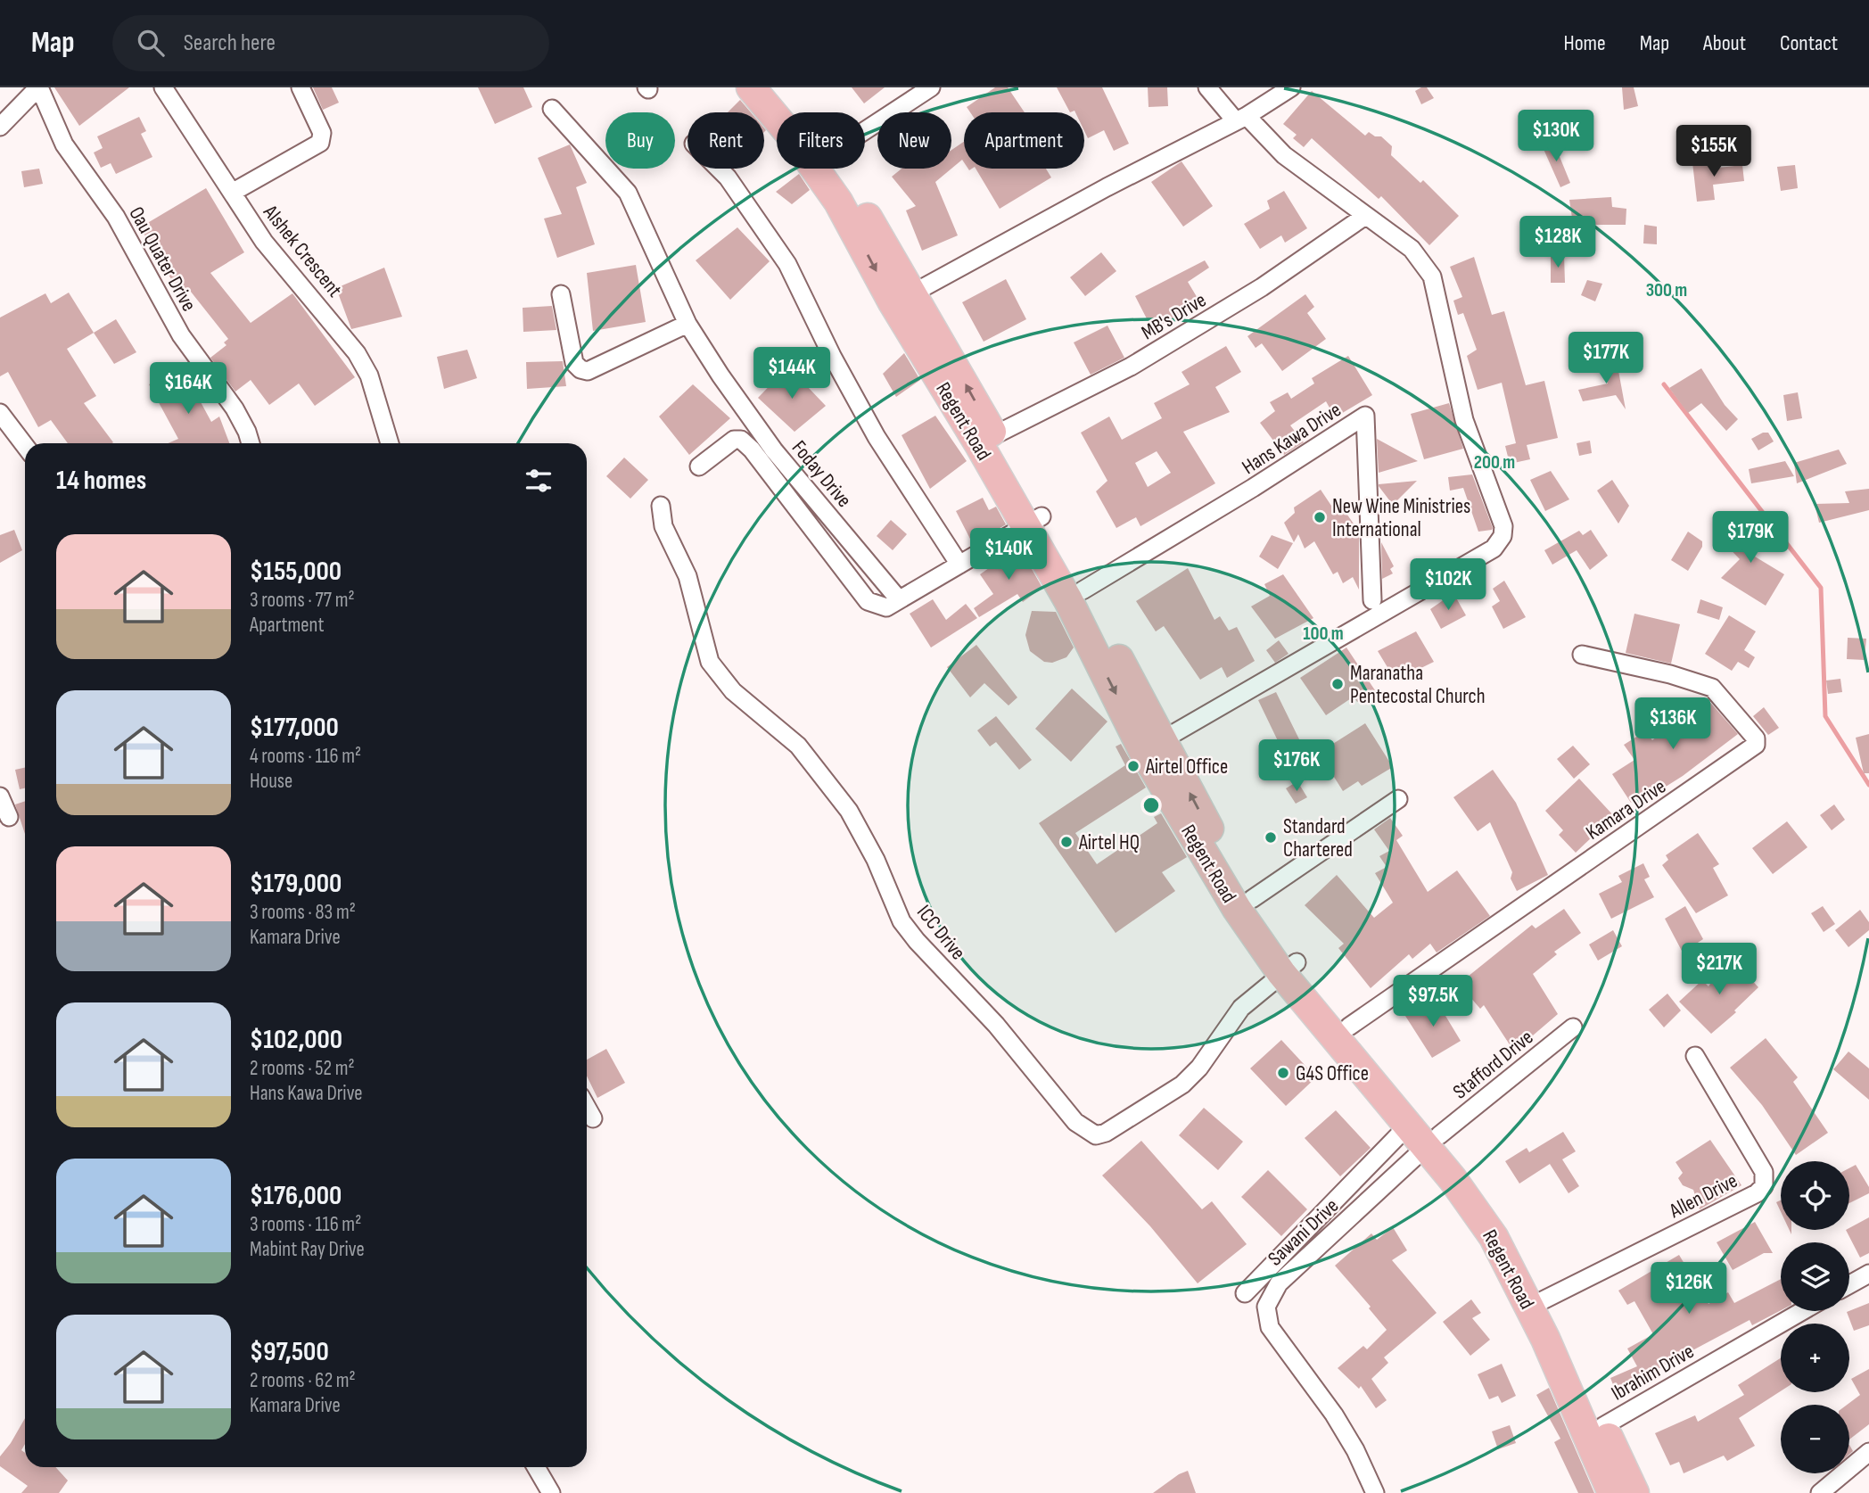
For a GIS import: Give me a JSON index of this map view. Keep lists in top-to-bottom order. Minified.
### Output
{"streets":{"main road":["Regent Road"],"street":["Alshek Crescent","Oau Quater Drive","MB's Drive","Hans Kawa Drive","Foday Drive","Kamara Drive","ICC Drive","Stafford Drive","Allen Drive","Sawani Drive","Ibrahim Drive"]},"crossings":[["MB's Drive","Regent Road"],["Regent Road","Hans Kawa Drive"],["Regent Road","Kamara Drive"],["Regent Road","ICC Drive"],["Regent Road","Stafford Drive"],["Regent Road","Allen Drive"],["Regent Road","Sawani Drive"],["Regent Road","Ibrahim Drive"],["Stafford Drive","Sawani Drive"]],"places":["New Wine Ministries International","Maranatha Pentecostal Church","Airtel Office","Standard Chartered","Airtel HQ","G4S Office"],"page":{"header":"Map","search":"Search here","nav":["Home","Map","About","Contact"],"price":["$130K","$155K","$128K","$177K","$144K","$164K","$179K","$140K","$102K","$136K","$176K","$217K","$97.5K","$126K"],"chip":["Buy","Rent","Filters","New","Apartment"],"heading":"14 homes","list":[{"name":"$155,000","note":"3 rooms · 77 m² · Apartment"},{"name":"$177,000","note":"4 rooms · 116 m² · House"},{"name":"$179,000","note":"3 rooms · 83 m² · Kamara Drive"},{"name":"$102,000","note":"2 rooms · 52 m² · Hans Kawa Drive"},{"name":"$176,000","note":"3 rooms · 116 m² · Mabint Ray Drive"},{"name":"$97,500","note":"2 rooms · 62 m² · Kamara Drive"}],"map_buttons":["+","−"]},"rings":["300 m","200 m","100 m"]}
